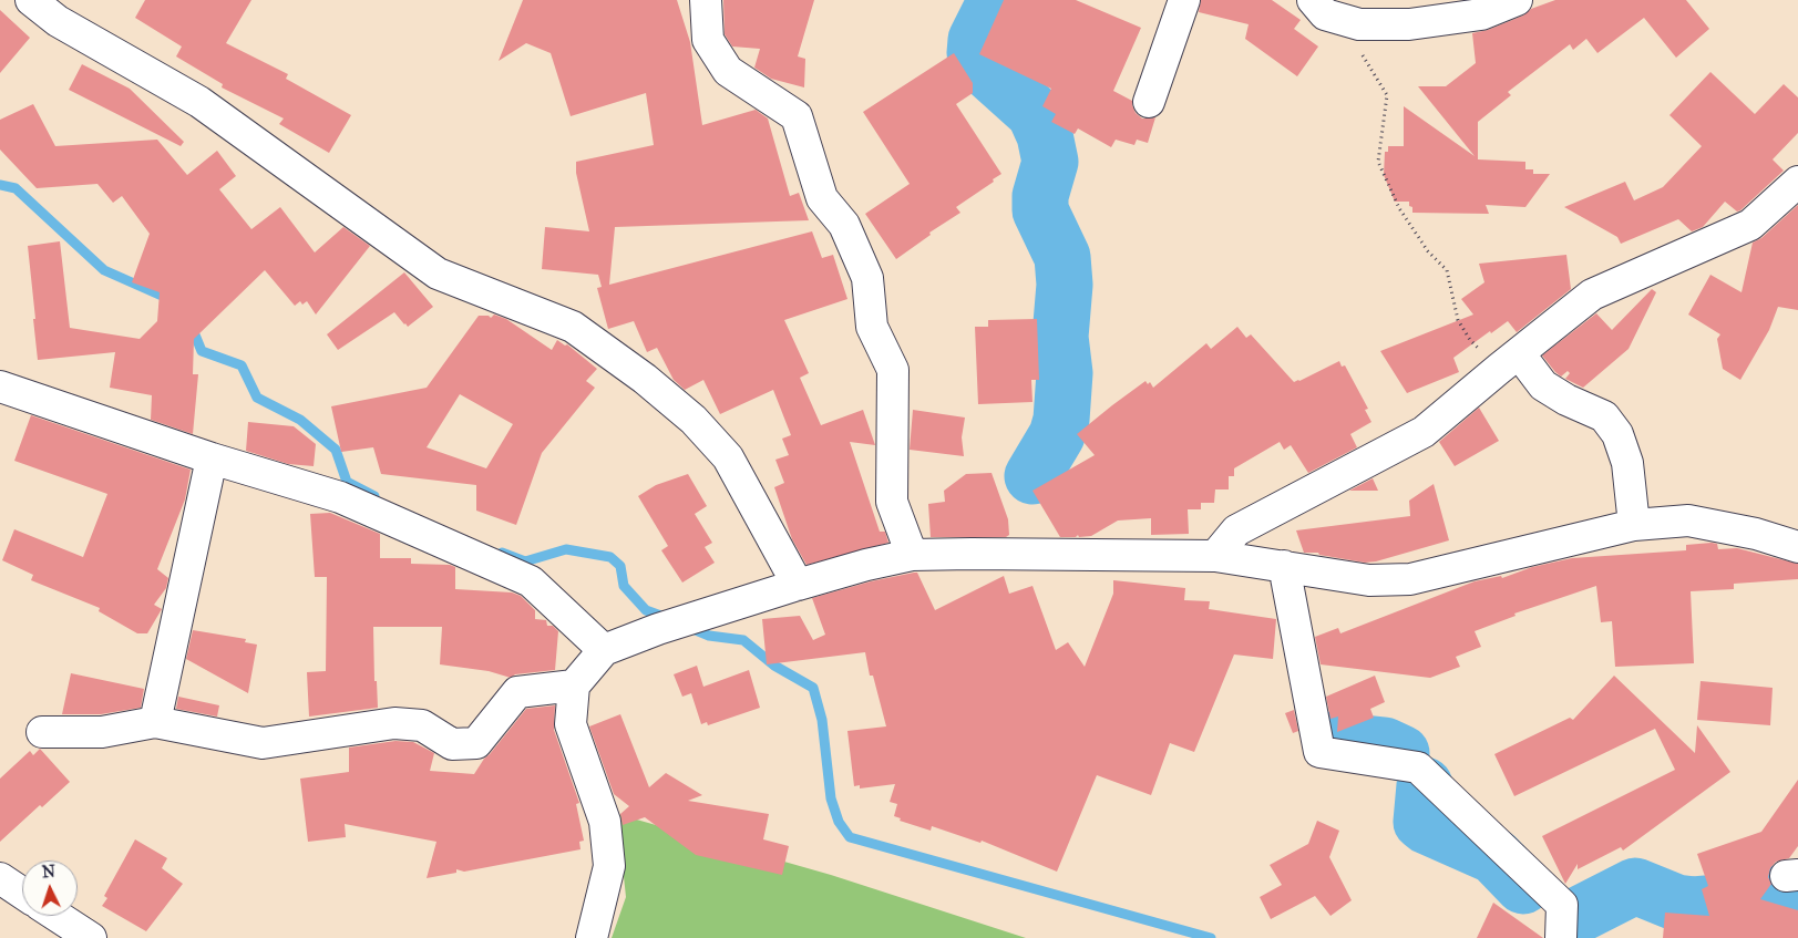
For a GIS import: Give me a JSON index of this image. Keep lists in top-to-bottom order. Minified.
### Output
{"north":"top"}
